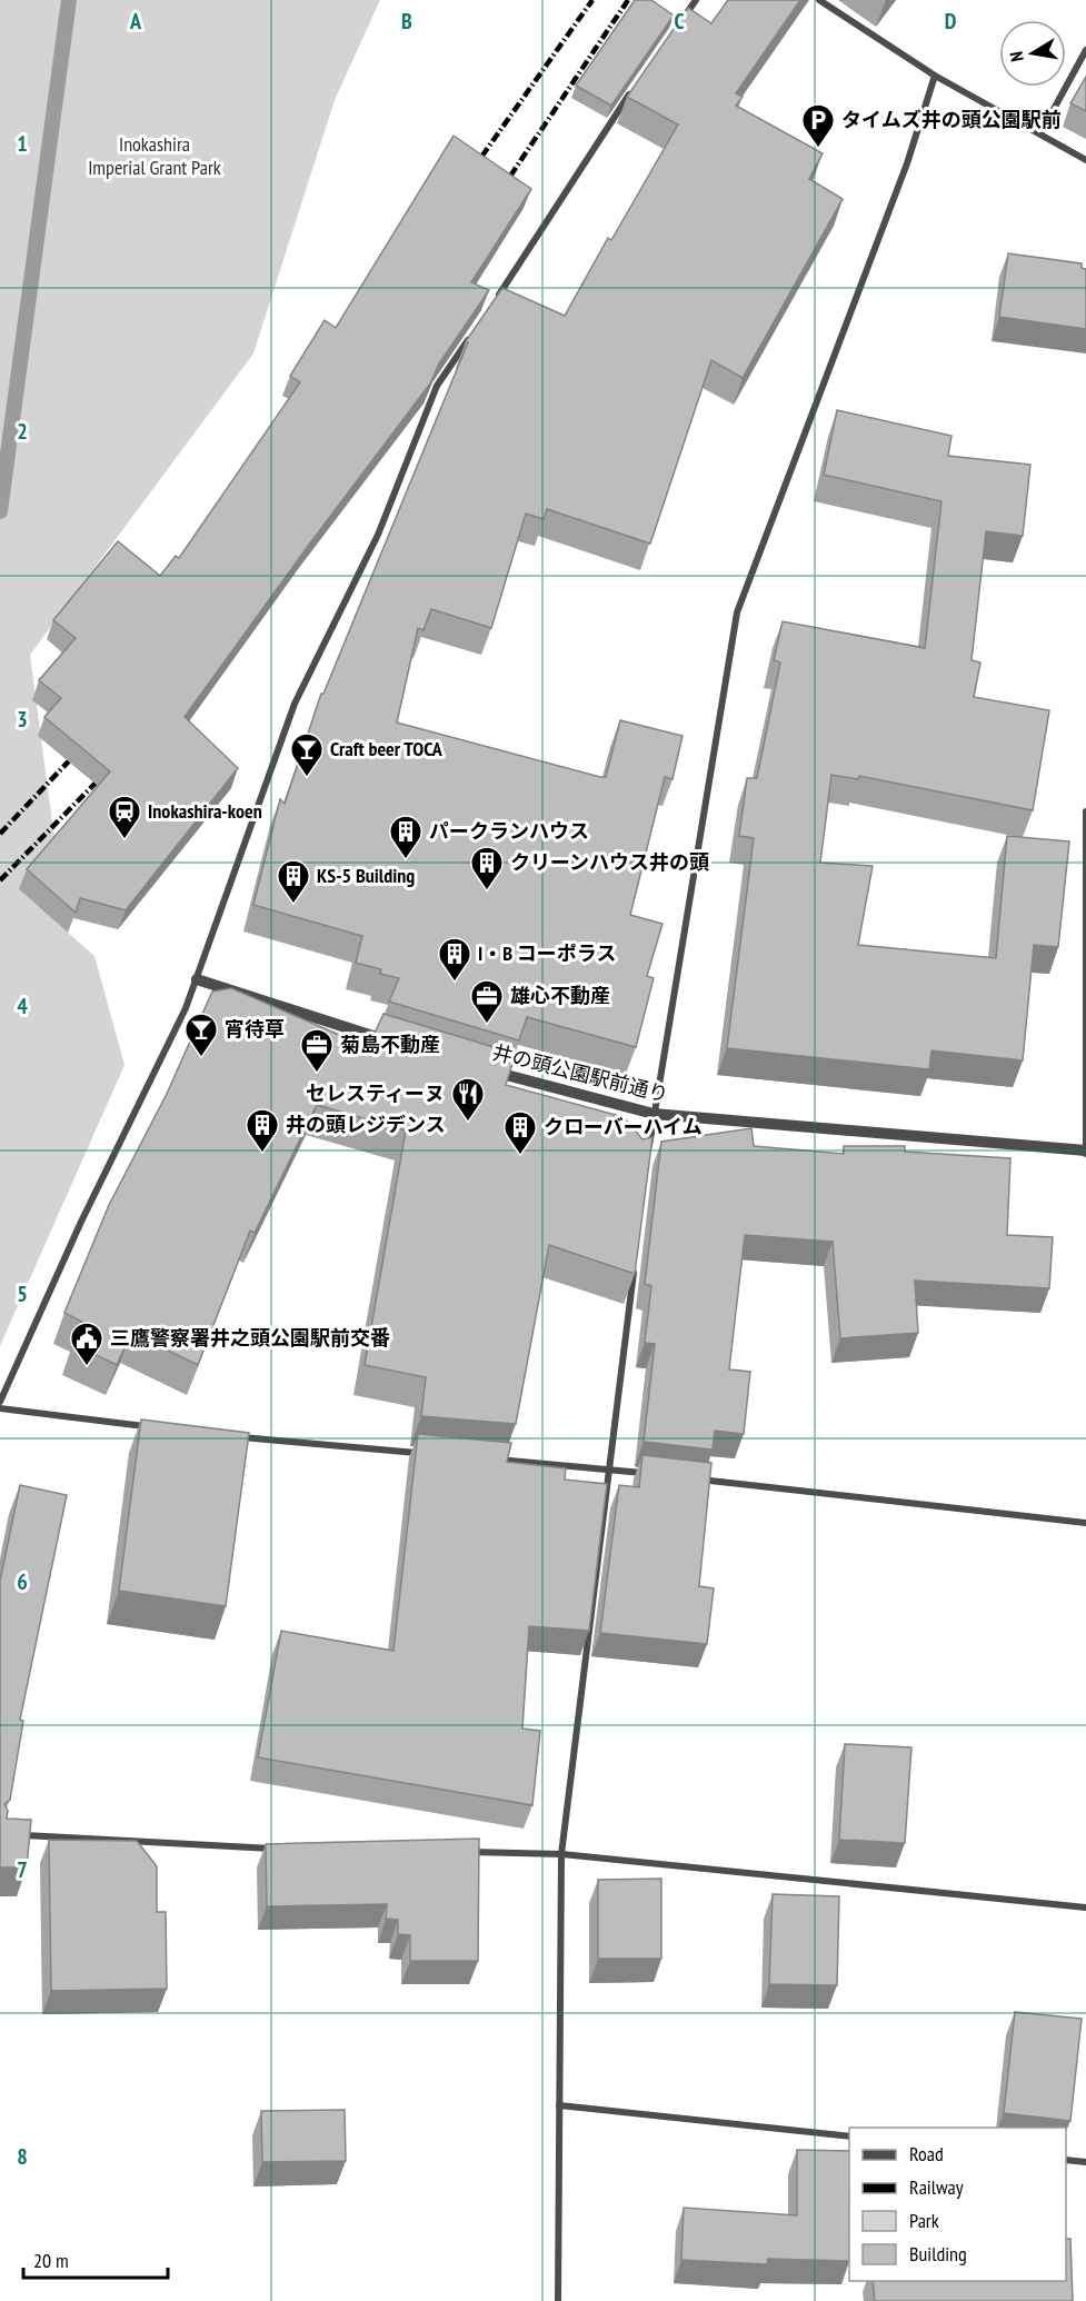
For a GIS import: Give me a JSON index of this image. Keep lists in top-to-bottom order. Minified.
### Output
{"streets":{"street":["井の頭公園駅前通り"]},"parks":["Inokashira Imperial Grant Park"],"places":{"parking":["タイムズ井の頭公園駅前"],"bar":["Craft beer TOCA","宵待草"],"station":["Inokashira-koen"],"building":["パークランハウス","クリーンハウス井の頭","KS-5 Building","I・B コーポラス","井の頭レジデンス","クローバーハイム"],"office":["雄心不動産","菊島不動産"],"restaurant":["セレスティーヌ"],"public building":["三鷹警察署井之頭公園駅前交番"]},"legend":["Road","Railway","Park","Building"],"scale_bar":"20 m","north":"left","grid":{"columns":["A","B","C","D"],"rows":["1","2","3","4","5","6","7","8"]}}
